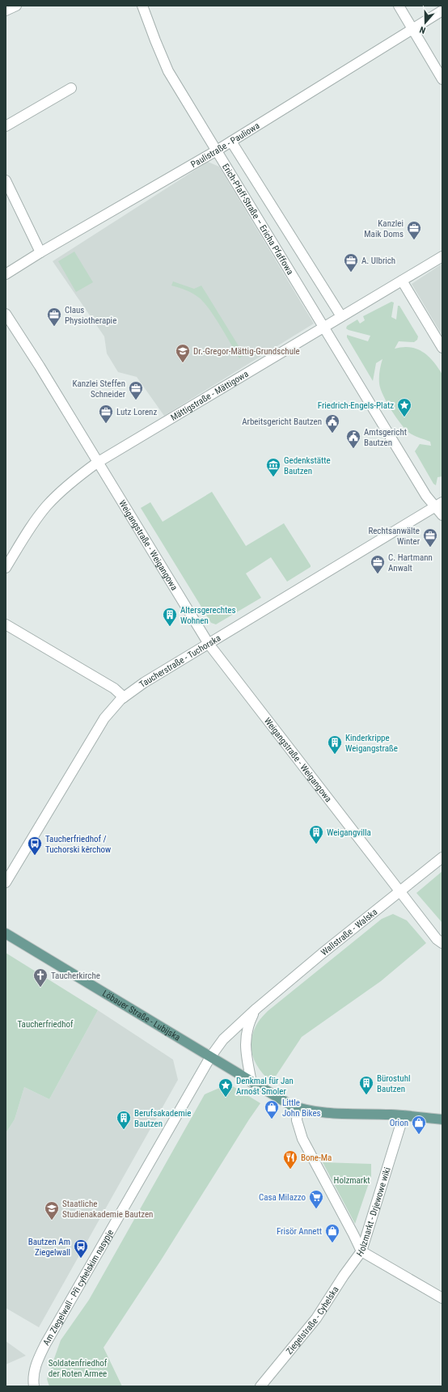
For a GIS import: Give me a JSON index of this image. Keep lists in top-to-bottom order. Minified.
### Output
{"streets":{"main road":["Löbauer Straße - Lubijska"],"street":["Paulistraße - Pauliowa","Erich-Pfaff-Straße – Ericha Pfaffowa","Mättigstraße - Mättigowa","Weigangstraße - Weigangowa","Taucherstraße - Tuchorska","Wallstraße - Walska","Holzmarkt - Drjewowe wiki","Am Ziegelwall - Při cyhelskim nasypje","Ziegelstraße - Cyhelska"]},"crossings":[["Paulistraße - Pauliowa","Erich-Pfaff-Straße – Ericha Pfaffowa"],["Erich-Pfaff-Straße – Ericha Pfaffowa","Mättigstraße - Mättigowa"],["Erich-Pfaff-Straße – Ericha Pfaffowa","Taucherstraße - Tuchorska"],["Mättigstraße - Mättigowa","Weigangstraße - Weigangowa"],["Weigangstraße - Weigangowa","Taucherstraße - Tuchorska"],["Weigangstraße - Weigangowa","Wallstraße - Walska"],["Wallstraße - Walska","Löbauer Straße - Lubijska"],["Wallstraße - Walska","Am Ziegelwall - Při cyhelskim nasypje"],["Löbauer Straße - Lubijska","Holzmarkt - Drjewowe wiki"],["Löbauer Straße - Lubijska","Am Ziegelwall - Při cyhelskim nasypje"],["Holzmarkt - Drjewowe wiki","Ziegelstraße - Cyhelska"]],"parks":["Taucherfriedhof","Holzmarkt","Soldatenfriedhof der Roten Armee"],"places":{"office":["Kanzlei Maik Doms","A. Ulbrich","Claus Physiotherapie","Kanzlei Steffen Schneider","Lutz Lorenz","Rechtsanwälte Winter","C. Hartmann Anwalt"],"school or university":["Dr.-Gregor-Mättig-Grundschule","Staatliche Studienakademie Bautzen"],"place":["Friedrich-Engels-Platz","Denkmal für Jan Arnošt Smoler"],"public building":["Arbeitsgericht Bautzen","Amtsgericht Bautzen"],"museum":["Gedenkstätte Bautzen"],"building":["Altersgerechtes Wohnen","Kinderkrippe Weigangstraße","Weigangvilla","Bürostuhl Bautzen","Berufsakademie Bautzen"],"bus stop":["Taucherfriedhof / Tuchorski kěrchow","Bautzen Am Ziegelwall"],"church":["Taucherkirche"],"shop":["Little John Bikes","Orion","Frisör Annett"],"restaurant":["Bone-Ma"],"supermarket":["Casa Milazzo"]},"north":"bottom"}
